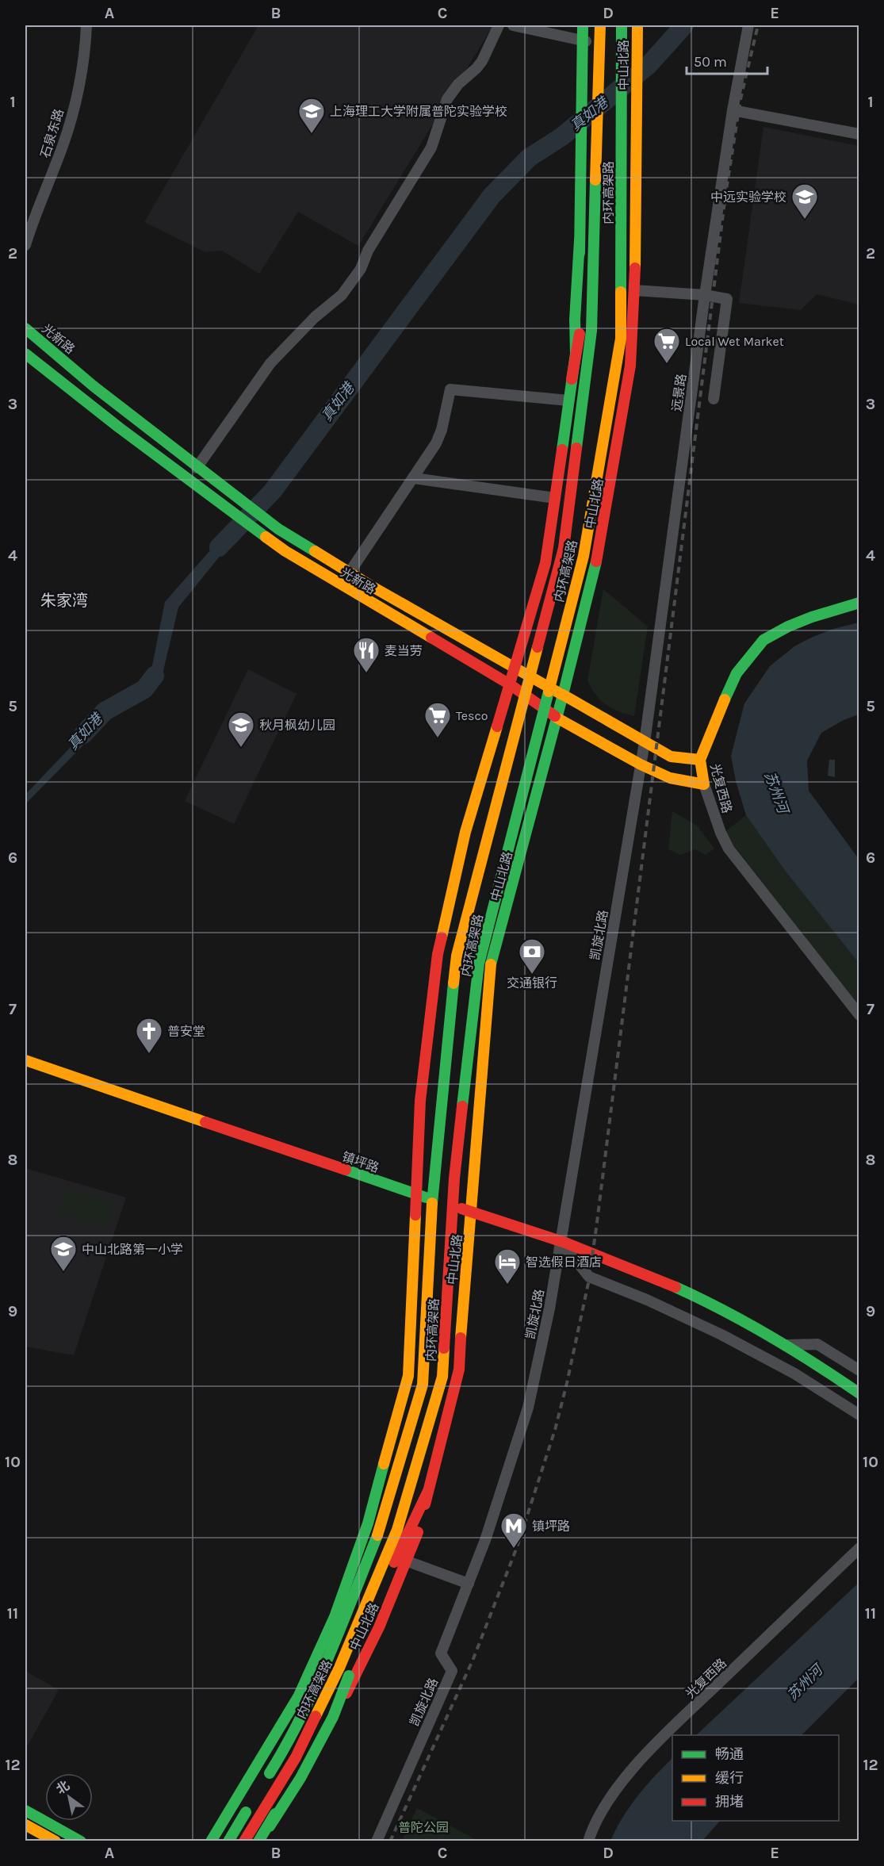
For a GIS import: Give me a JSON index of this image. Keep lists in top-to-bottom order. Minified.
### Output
{"streets":{"main road":["中山北路","内环高架路","光新路","光复西路","镇坪路"],"street":["石泉东路","远景路","凯旋北路"]},"crossings":[["中山北路","光新路"],["中山北路","镇坪路"],["光新路","远景路"],["光新路","光复西路"],["光新路","凯旋北路"],["远景路","凯旋北路"],["凯旋北路","镇坪路"]],"districts":["朱家湾"],"water":["真如港","苏州河"],"parks":["普陀公园"],"places":{"school or university":["上海理工大学附属普陀实验学校","中远实验学校","秋月枫幼儿园","中山北路第一小学"],"supermarket":["Local Wet Market","Tesco"],"restaurant":["麦当劳"],"bank":["交通银行"],"church":["普安堂"],"hotel":["智选假日酒店"],"metro station":["镇坪路"]},"legend":["畅通","缓行","拥堵"],"scale_bar":"50 m","north":"top left","grid":{"columns":["A","B","C","D","E"],"rows":["1","2","3","4","5","6","7","8","9","10","11","12"]}}
